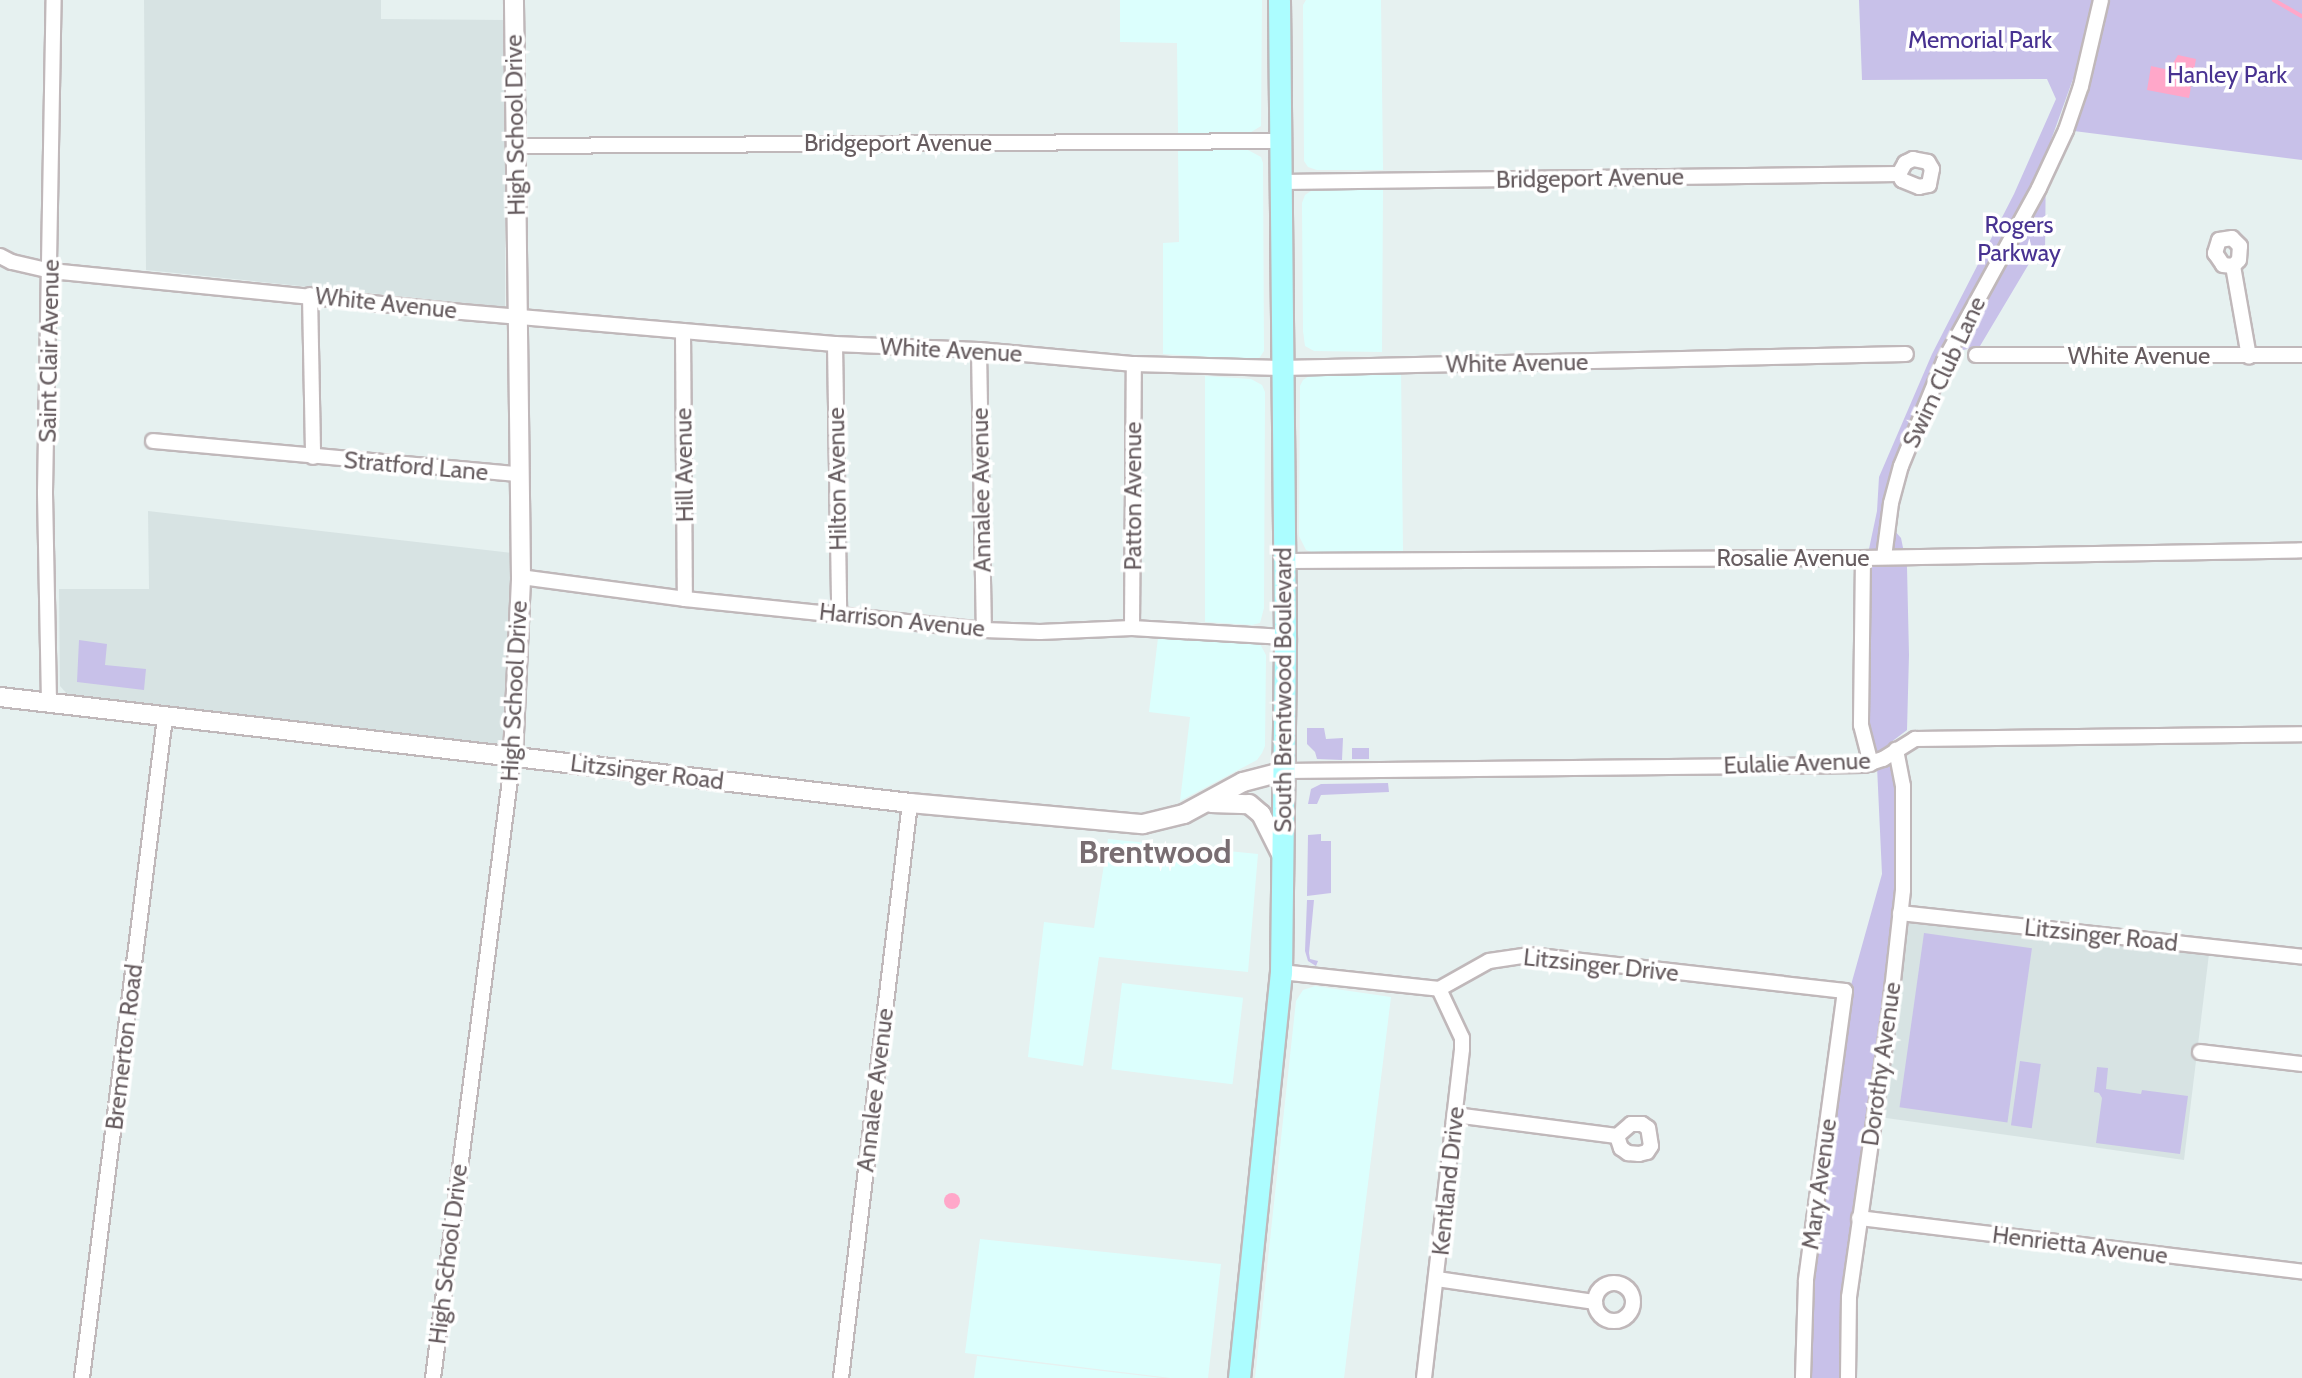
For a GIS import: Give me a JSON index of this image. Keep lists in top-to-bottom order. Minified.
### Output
{"streets":{"main road":["South Brentwood Boulevard"],"street":["High School Drive","Bridgeport Avenue","White Avenue","Saint Clair Avenue","Swim Club Lane","Hill Avenue","Stratford Lane","Hilton Avenue","Annalee Avenue","Patton Avenue","Rosalie Avenue","Harrison Avenue","Eulalie Avenue","Litzsinger Road","Litzsinger Drive","Bremerton Road","Dorothy Avenue","Kentland Drive","Mary Avenue","Henrietta Avenue"]},"crossings":[["High School Drive","Bridgeport Avenue"],["High School Drive","White Avenue"],["High School Drive","Stratford Lane"],["High School Drive","Harrison Avenue"],["High School Drive","Litzsinger Road"],["Bridgeport Avenue","South Brentwood Boulevard"],["White Avenue","Saint Clair Avenue"],["White Avenue","Hill Avenue"],["White Avenue","Stratford Lane"],["White Avenue","Hilton Avenue"],["White Avenue","Annalee Avenue"],["White Avenue","Patton Avenue"],["White Avenue","South Brentwood Boulevard"],["Saint Clair Avenue","Litzsinger Road"],["Swim Club Lane","Rosalie Avenue"],["Hill Avenue","Harrison Avenue"],["Hilton Avenue","Harrison Avenue"],["Annalee Avenue","Harrison Avenue"],["Annalee Avenue","Litzsinger Road"],["Patton Avenue","Harrison Avenue"],["Rosalie Avenue","South Brentwood Boulevard"],["Harrison Avenue","South Brentwood Boulevard"],["South Brentwood Boulevard","Eulalie Avenue"],["South Brentwood Boulevard","Litzsinger Road"],["Eulalie Avenue","Litzsinger Road"],["Eulalie Avenue","Dorothy Avenue"],["Litzsinger Road","Bremerton Road"],["Litzsinger Road","Dorothy Avenue"],["Litzsinger Drive","Kentland Drive"],["Litzsinger Drive","Mary Avenue"],["Dorothy Avenue","Henrietta Avenue"]],"districts":["Brentwood"],"parks":["Memorial Park","Hanley Park","Rogers Parkway"]}
